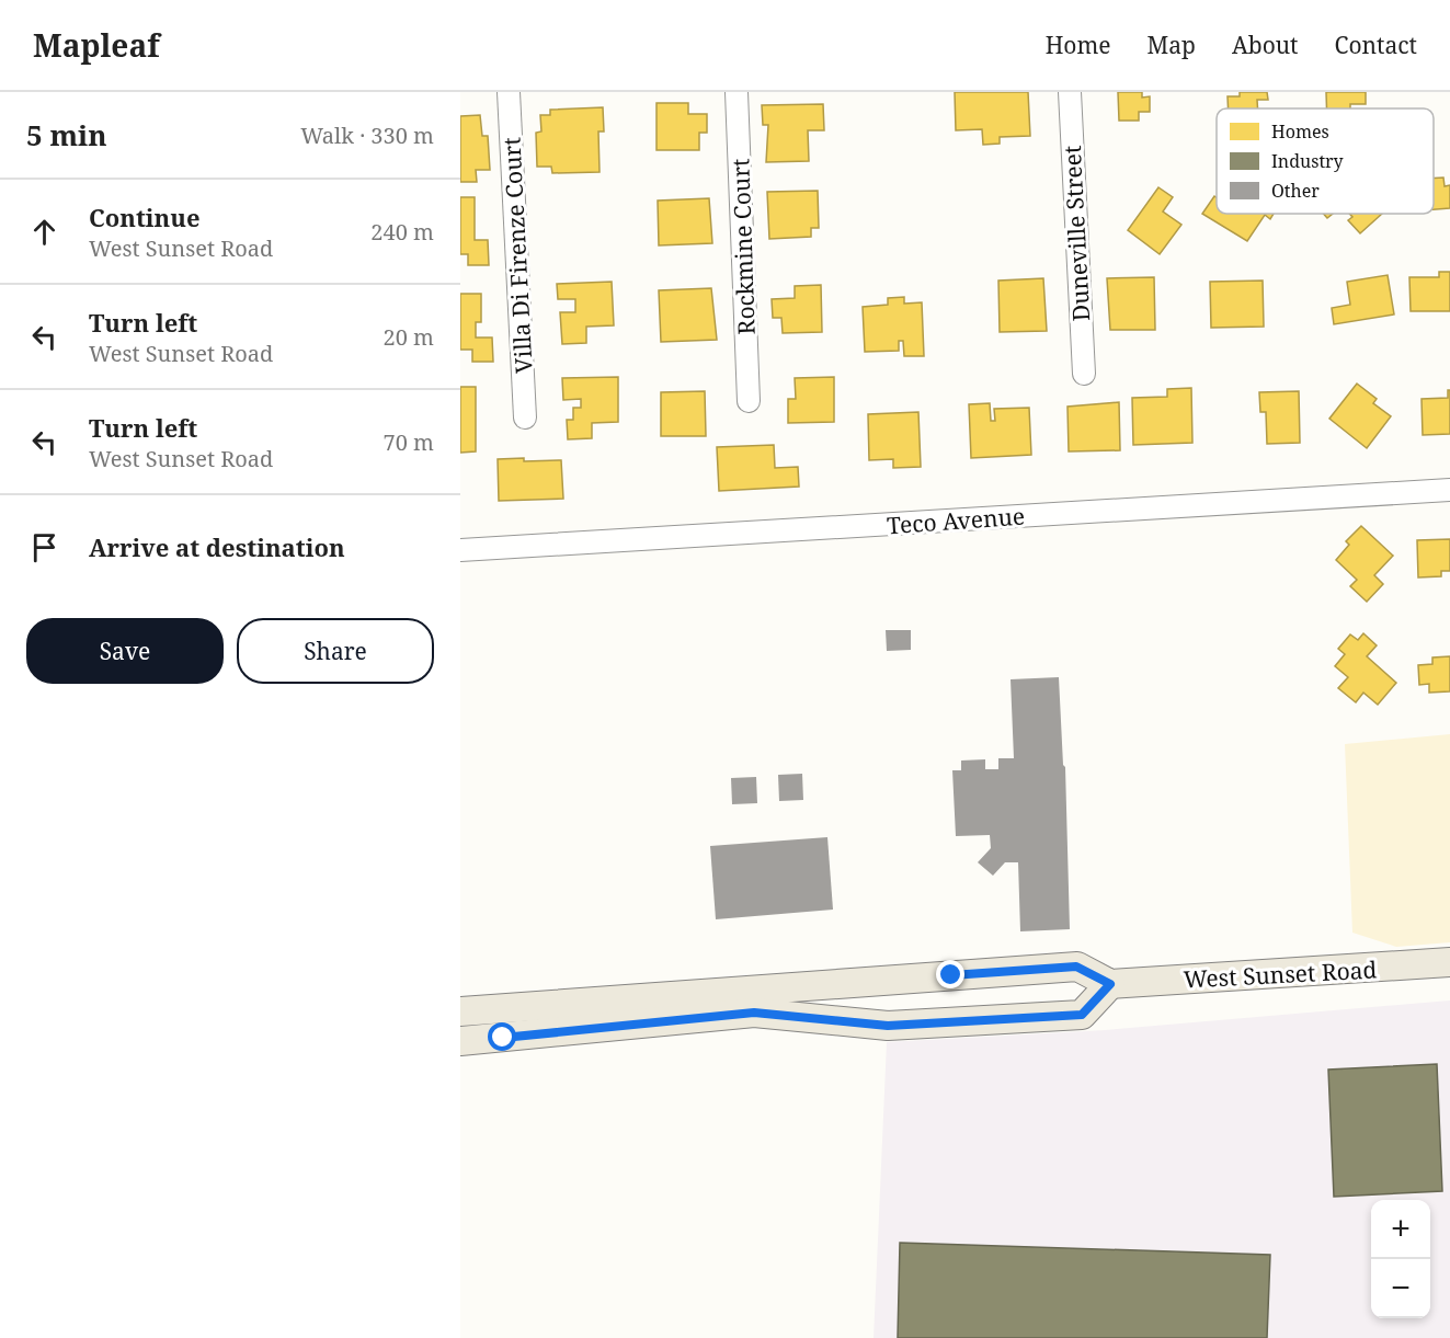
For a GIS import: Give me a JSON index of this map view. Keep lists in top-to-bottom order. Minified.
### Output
{"streets":{"main road":["West Sunset Road"],"street":["Duneville Street","Rockmine Court","Villa Di Firenze Court","Teco Avenue"]},"legend":["Homes","Industry","Other"],"page":{"header":"Mapleaf","nav":["Home","Map","About","Contact"],"heading":["5 min","Walk · 330 m"],"list":[["Continue","West Sunset Road","240 m"],["Turn left","West Sunset Road","20 m"],["Turn left","West Sunset Road","70 m"],"Arrive at destination"],"buttons":["Save","Share"],"map_buttons":["+","−"]}}
